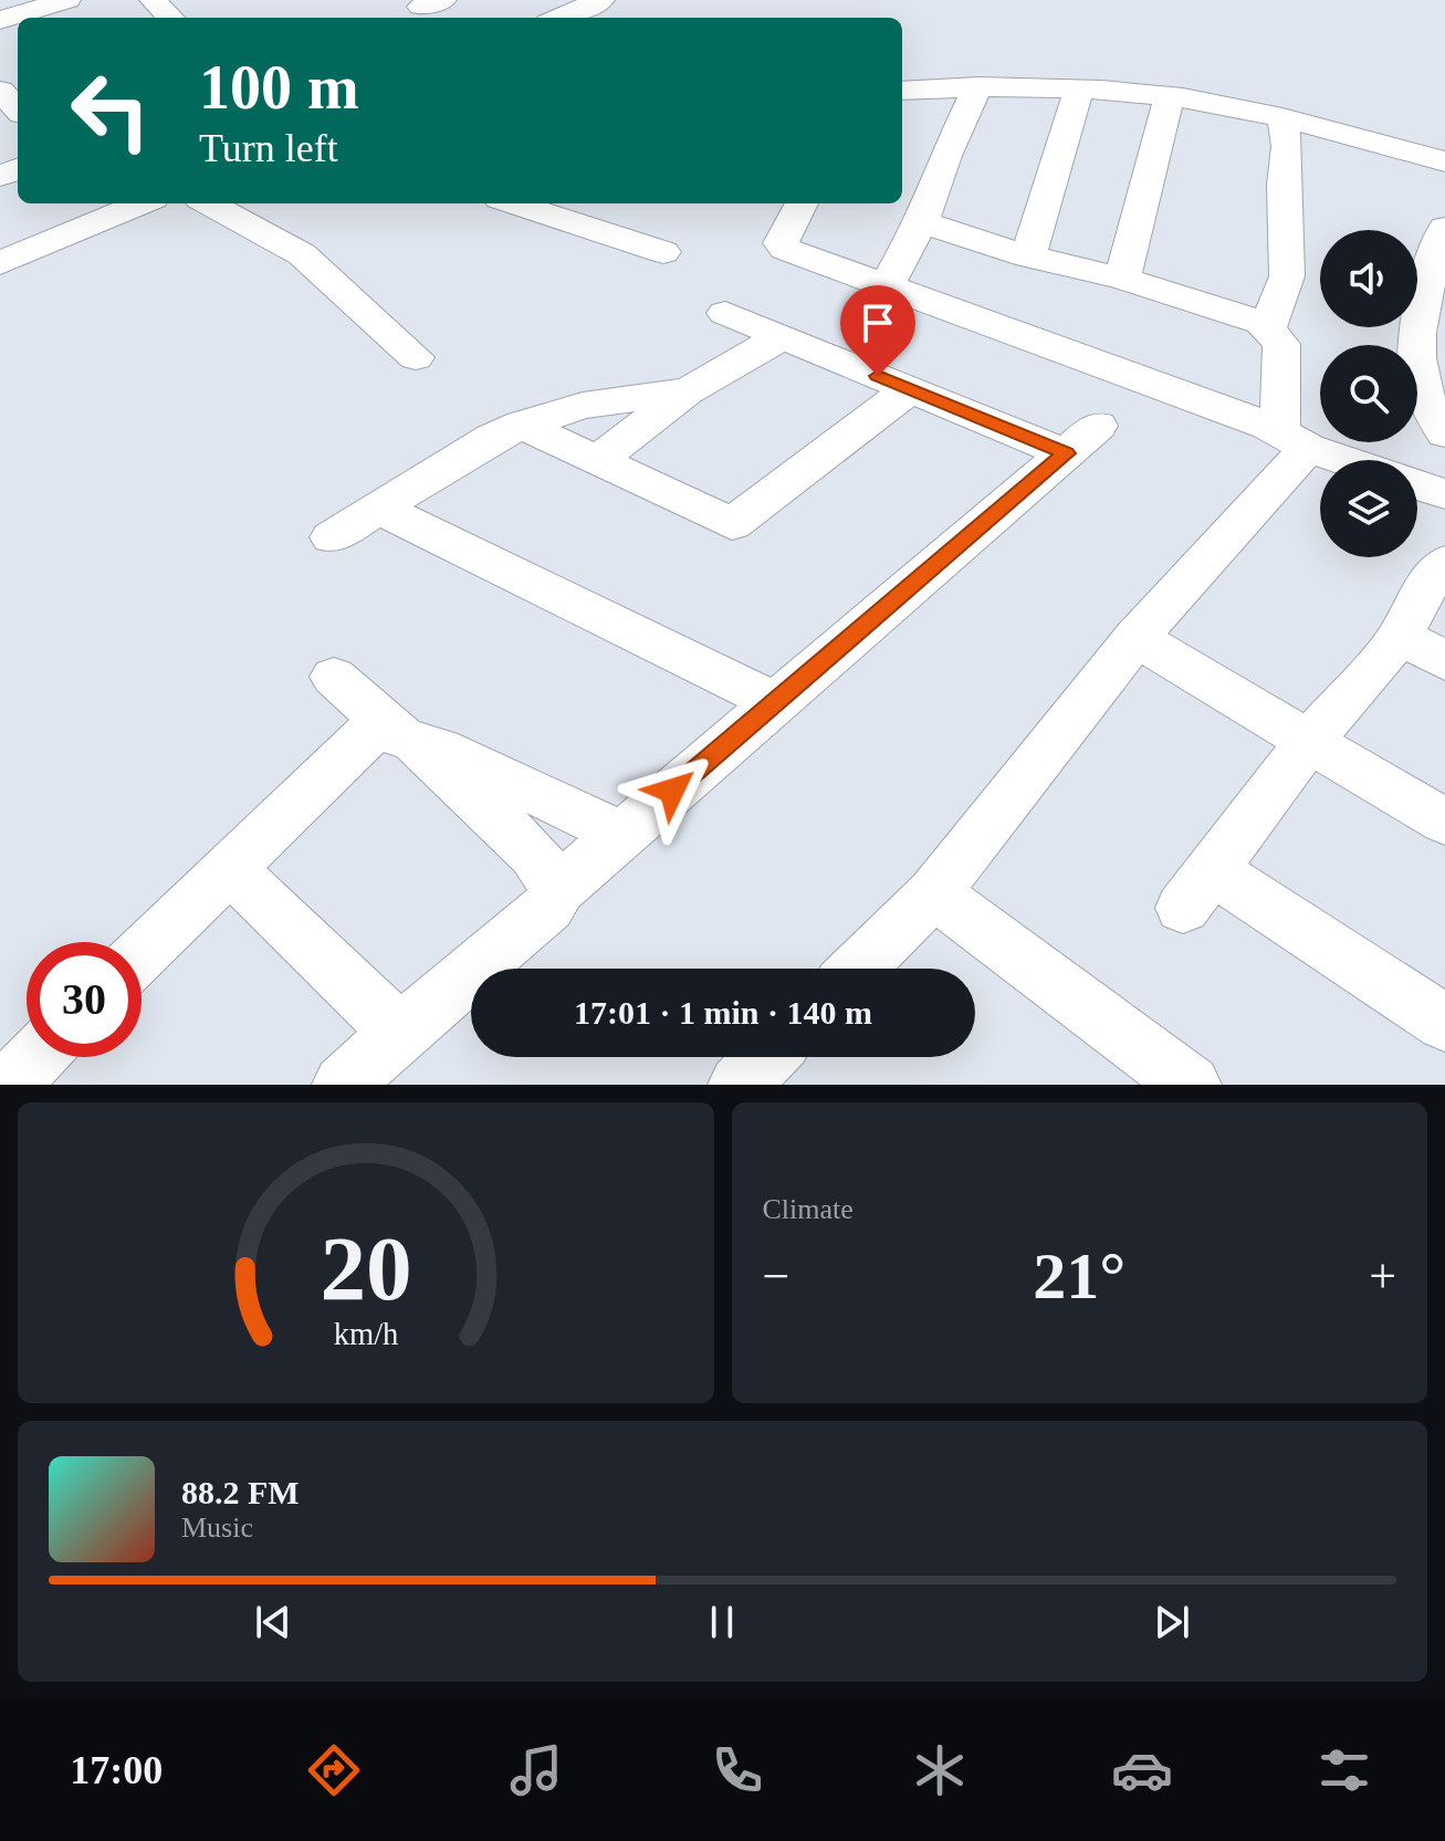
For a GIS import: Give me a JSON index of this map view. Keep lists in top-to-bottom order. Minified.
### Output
{"page":{"turn":["100 m","Turn left"],"limit":"30","trip":"17:01 · 1 min · 140 m","tile":"Climate","heat":["−","21°","+"],"song":["88.2 FM","Music"],"tabs":"17:00","gauge":["20","km/h"]}}
